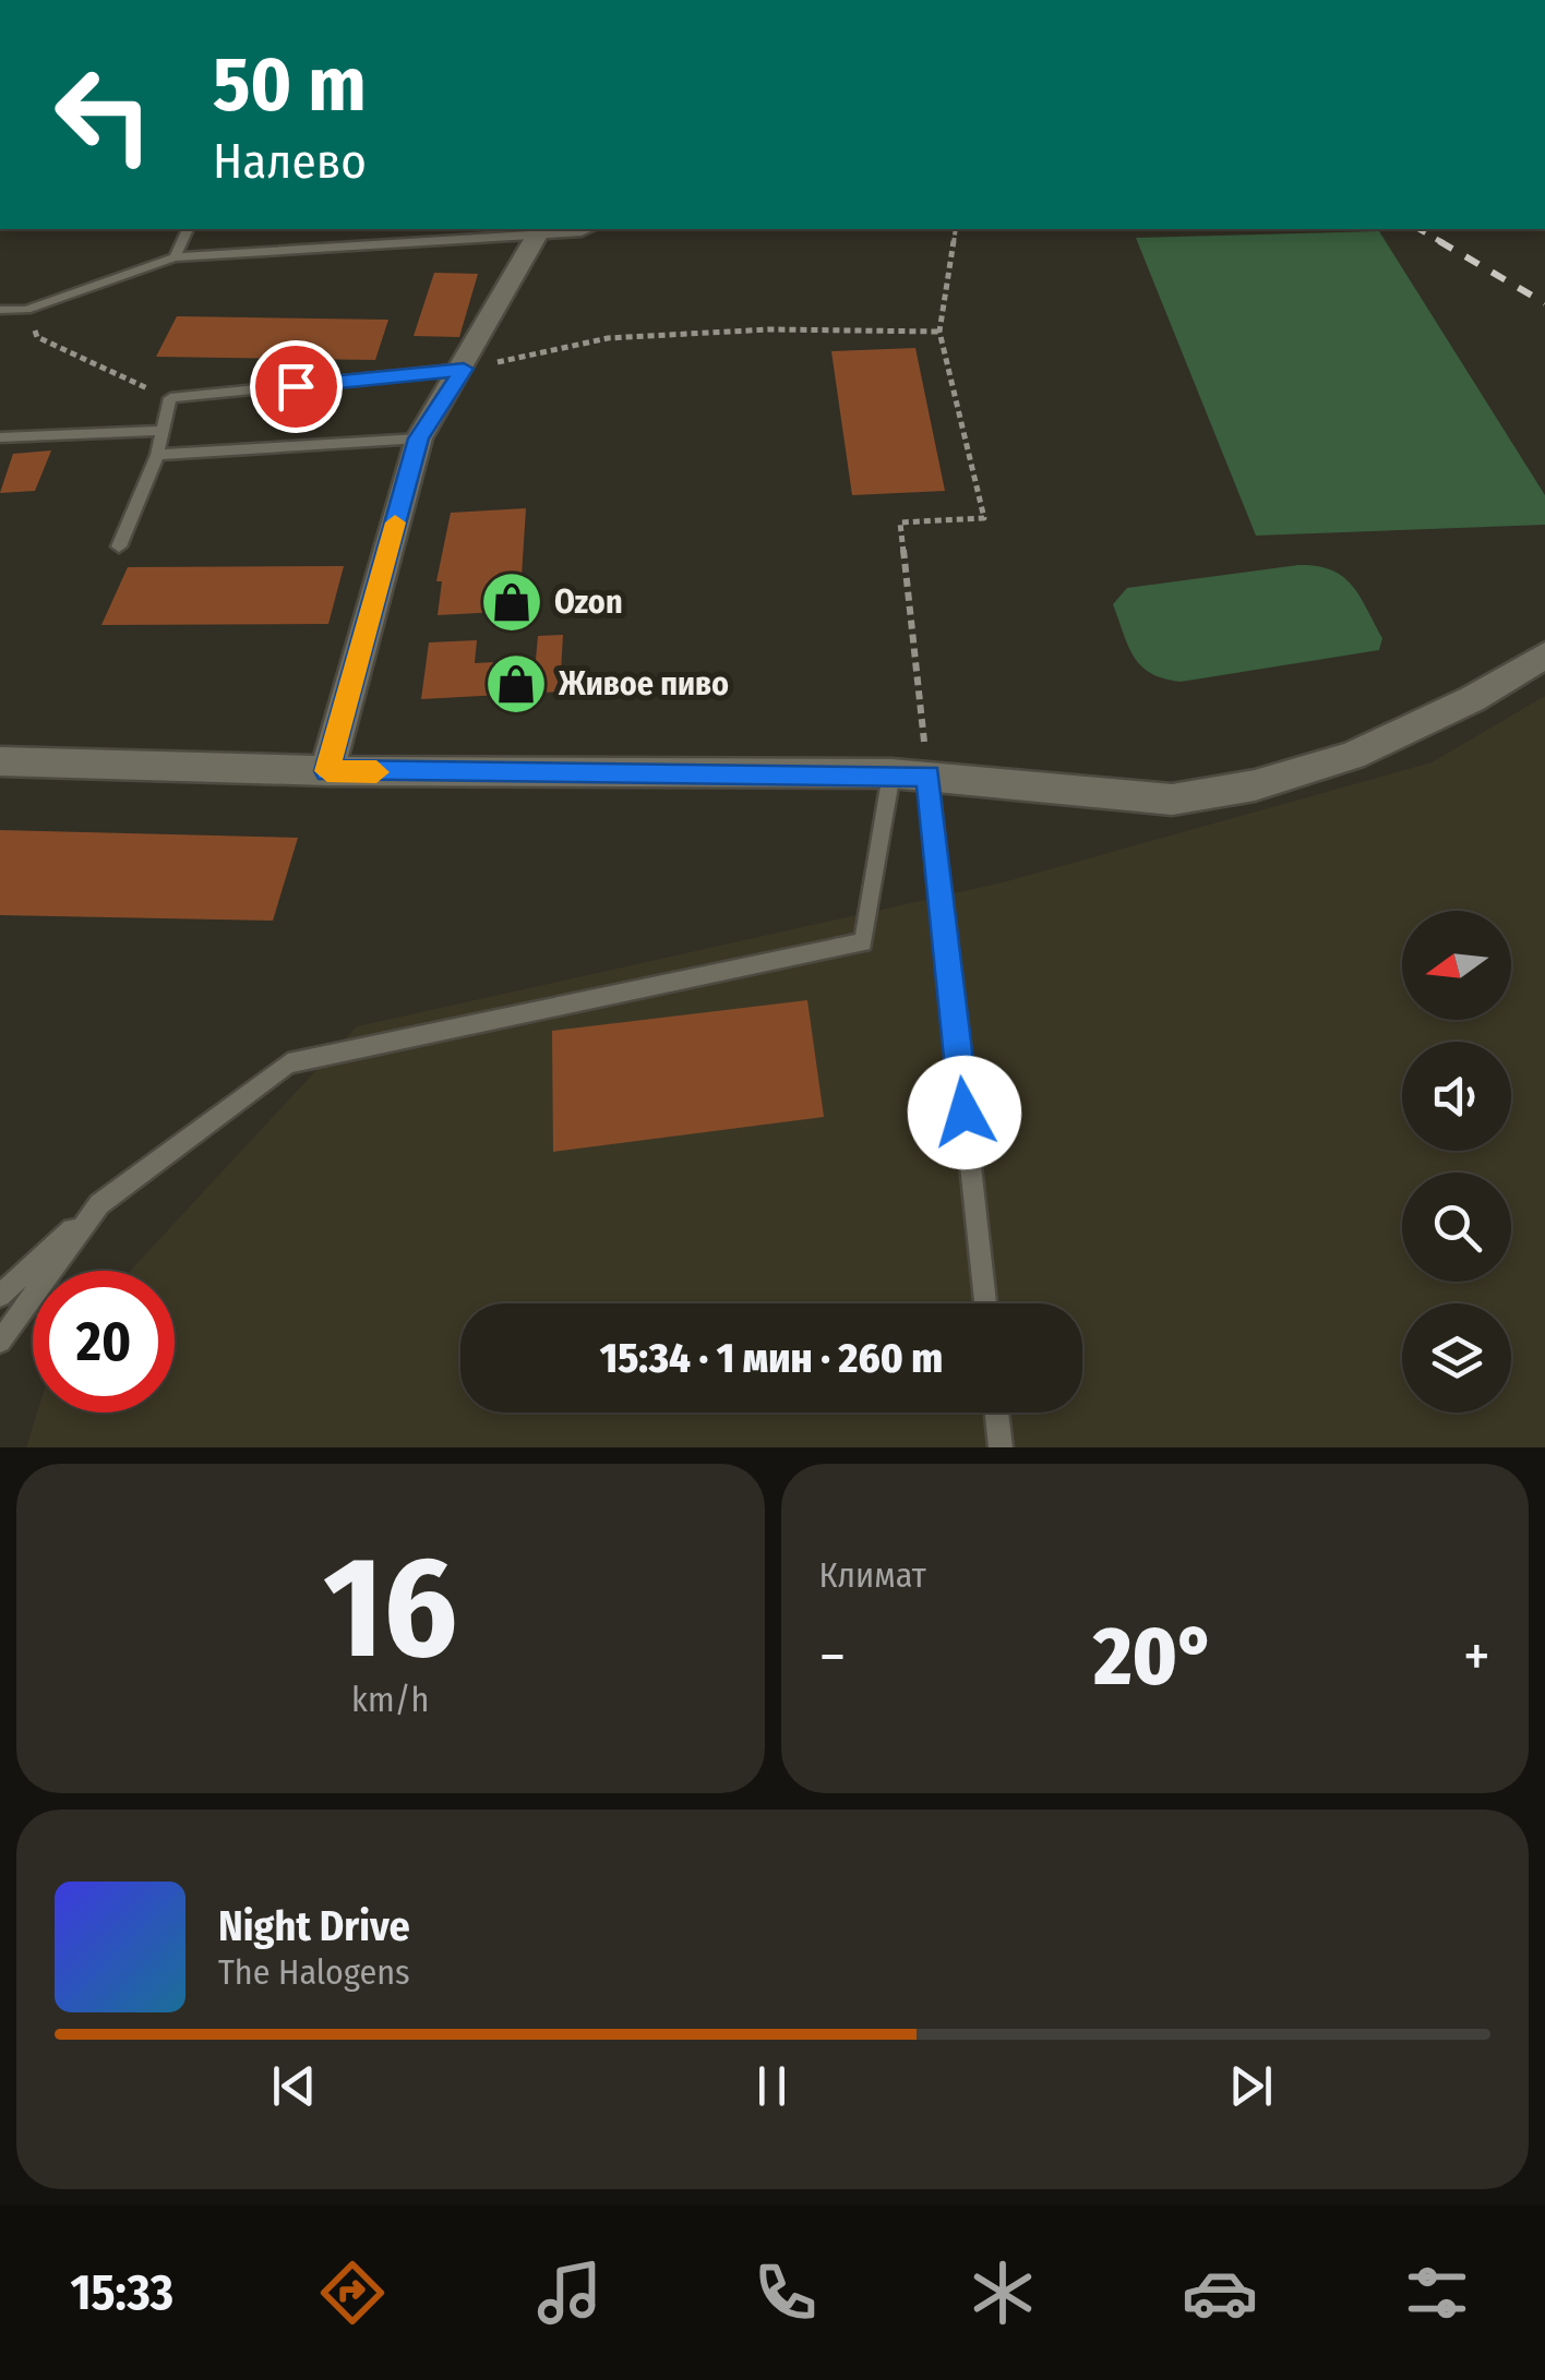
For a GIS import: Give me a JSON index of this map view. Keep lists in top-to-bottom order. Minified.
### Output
{"places":{"shop":["Ozon","Живое пиво"]},"north":"left","page":{"turn":["50 m","Налево"],"limit":"20","trip":"15:34 · 1 мин · 260 m","tile":[["16","km/h"],"Климат"],"heat":["−","20°","+"],"song":["Night Drive","The Halogens"],"tabs":"15:33"}}
